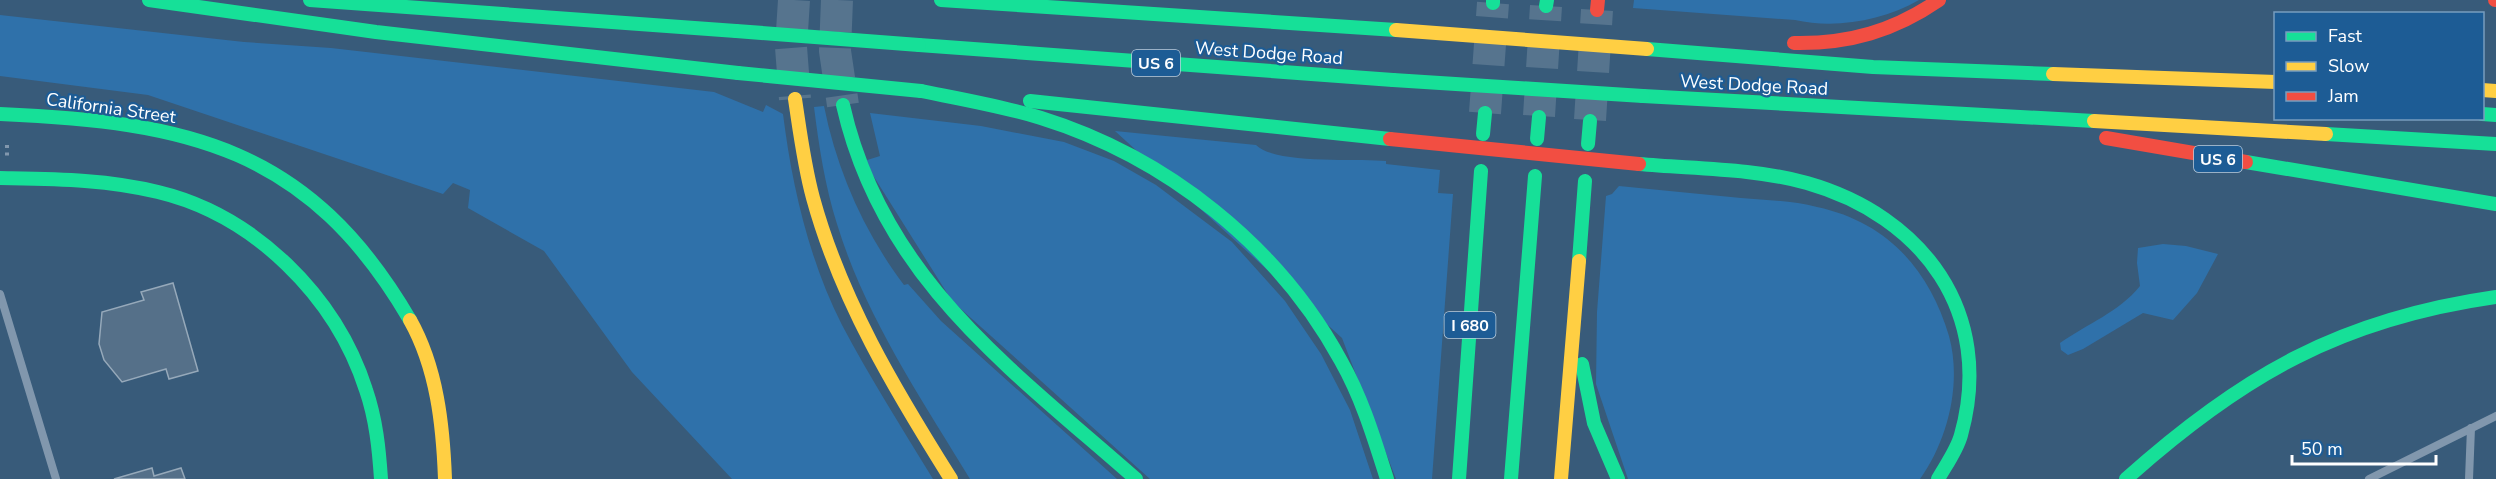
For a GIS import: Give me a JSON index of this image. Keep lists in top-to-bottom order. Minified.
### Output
{"streets":{"main road":["West Dodge Road","US 6","California Street","I 680"]},"crossings":[["West Dodge Road","US 6"]],"legend":["Fast","Slow","Jam"],"scale_bar":"50 m"}
